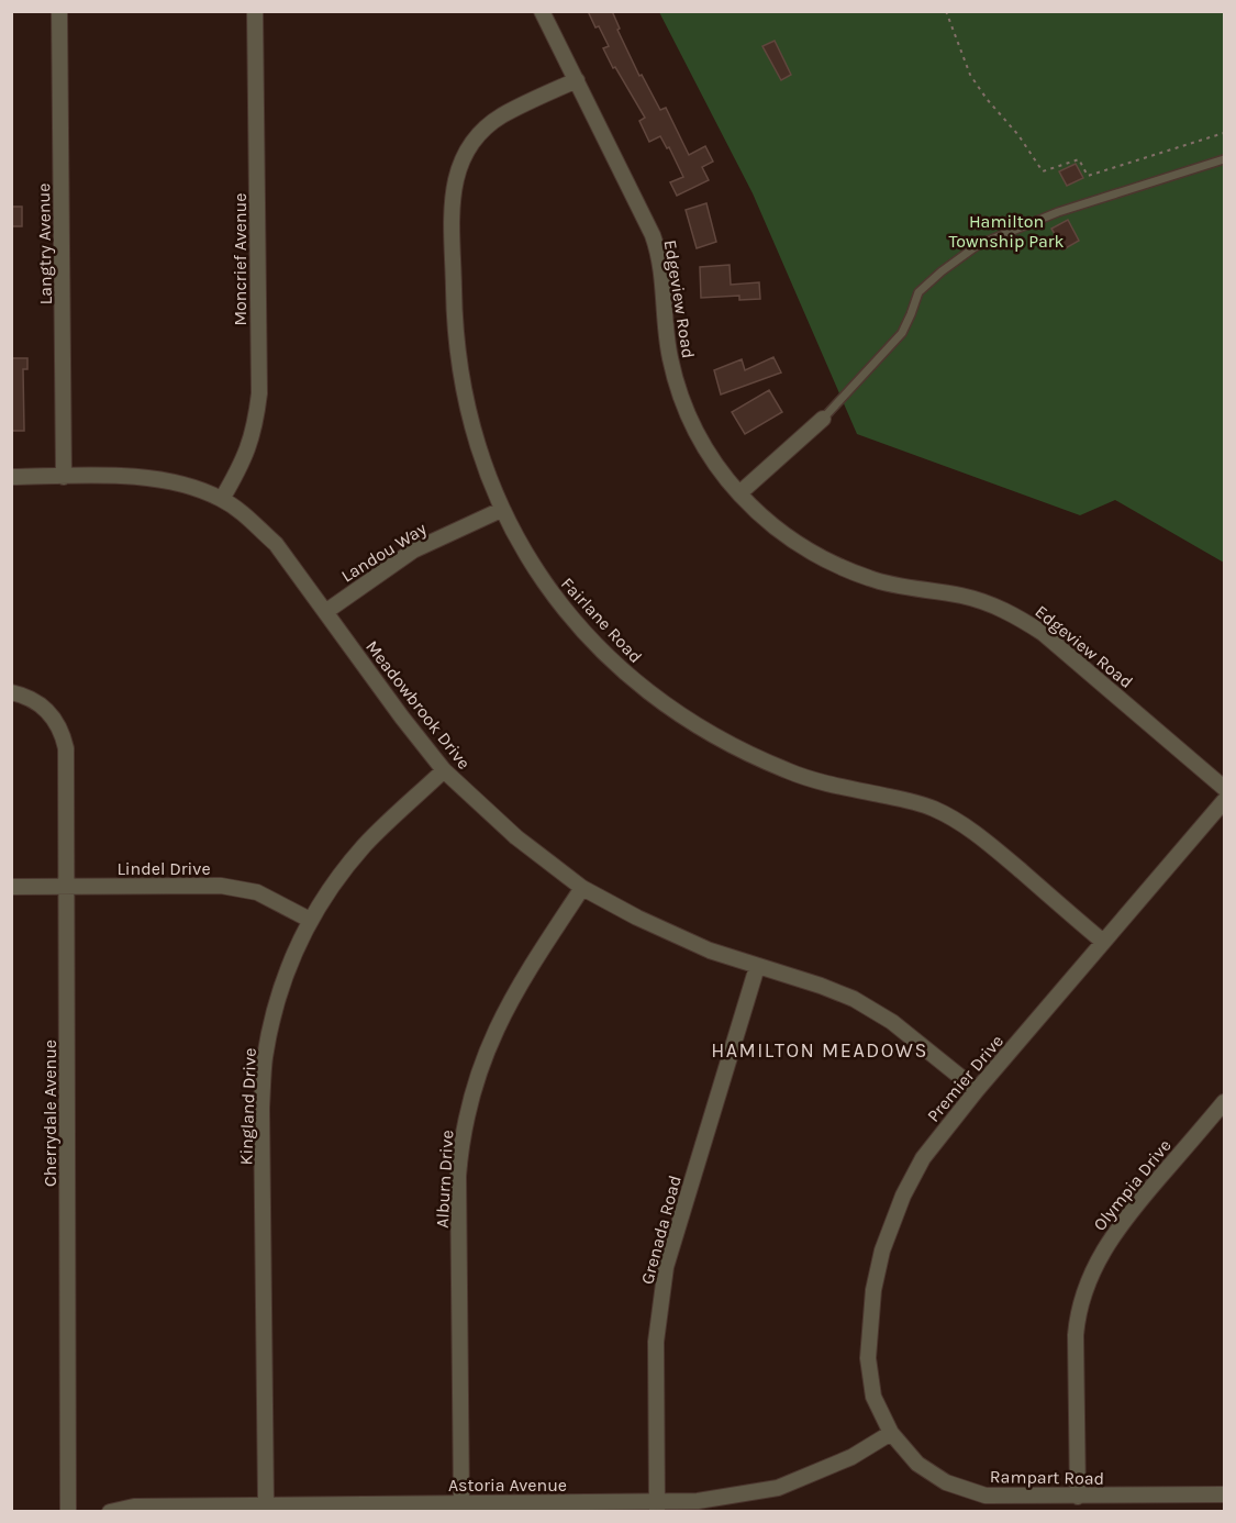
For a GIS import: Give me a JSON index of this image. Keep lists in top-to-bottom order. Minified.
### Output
{"streets":{"street":["Langtry Avenue","Moncrief Avenue","Edgeview Road","Landou Way","Fairlane Road","Meadowbrook Drive","Lindel Drive","Premier Drive","Kingland Drive","Cherrydale Avenue","Alburn Drive","Olympia Drive","Grenada Road","Rampart Road","Astoria Avenue"]},"crossings":[["Langtry Avenue","Meadowbrook Drive"],["Moncrief Avenue","Meadowbrook Drive"],["Edgeview Road","Fairlane Road"],["Landou Way","Fairlane Road"],["Landou Way","Meadowbrook Drive"],["Fairlane Road","Premier Drive"],["Meadowbrook Drive","Premier Drive"],["Meadowbrook Drive","Kingland Drive"],["Meadowbrook Drive","Alburn Drive"],["Meadowbrook Drive","Grenada Road"],["Lindel Drive","Kingland Drive"],["Lindel Drive","Cherrydale Avenue"],["Premier Drive","Rampart Road"],["Premier Drive","Astoria Avenue"],["Kingland Drive","Astoria Avenue"],["Alburn Drive","Astoria Avenue"],["Olympia Drive","Rampart Road"],["Grenada Road","Astoria Avenue"],["Rampart Road","Astoria Avenue"]],"districts":["HAMILTON MEADOWS"],"parks":["Hamilton Township Park"]}
